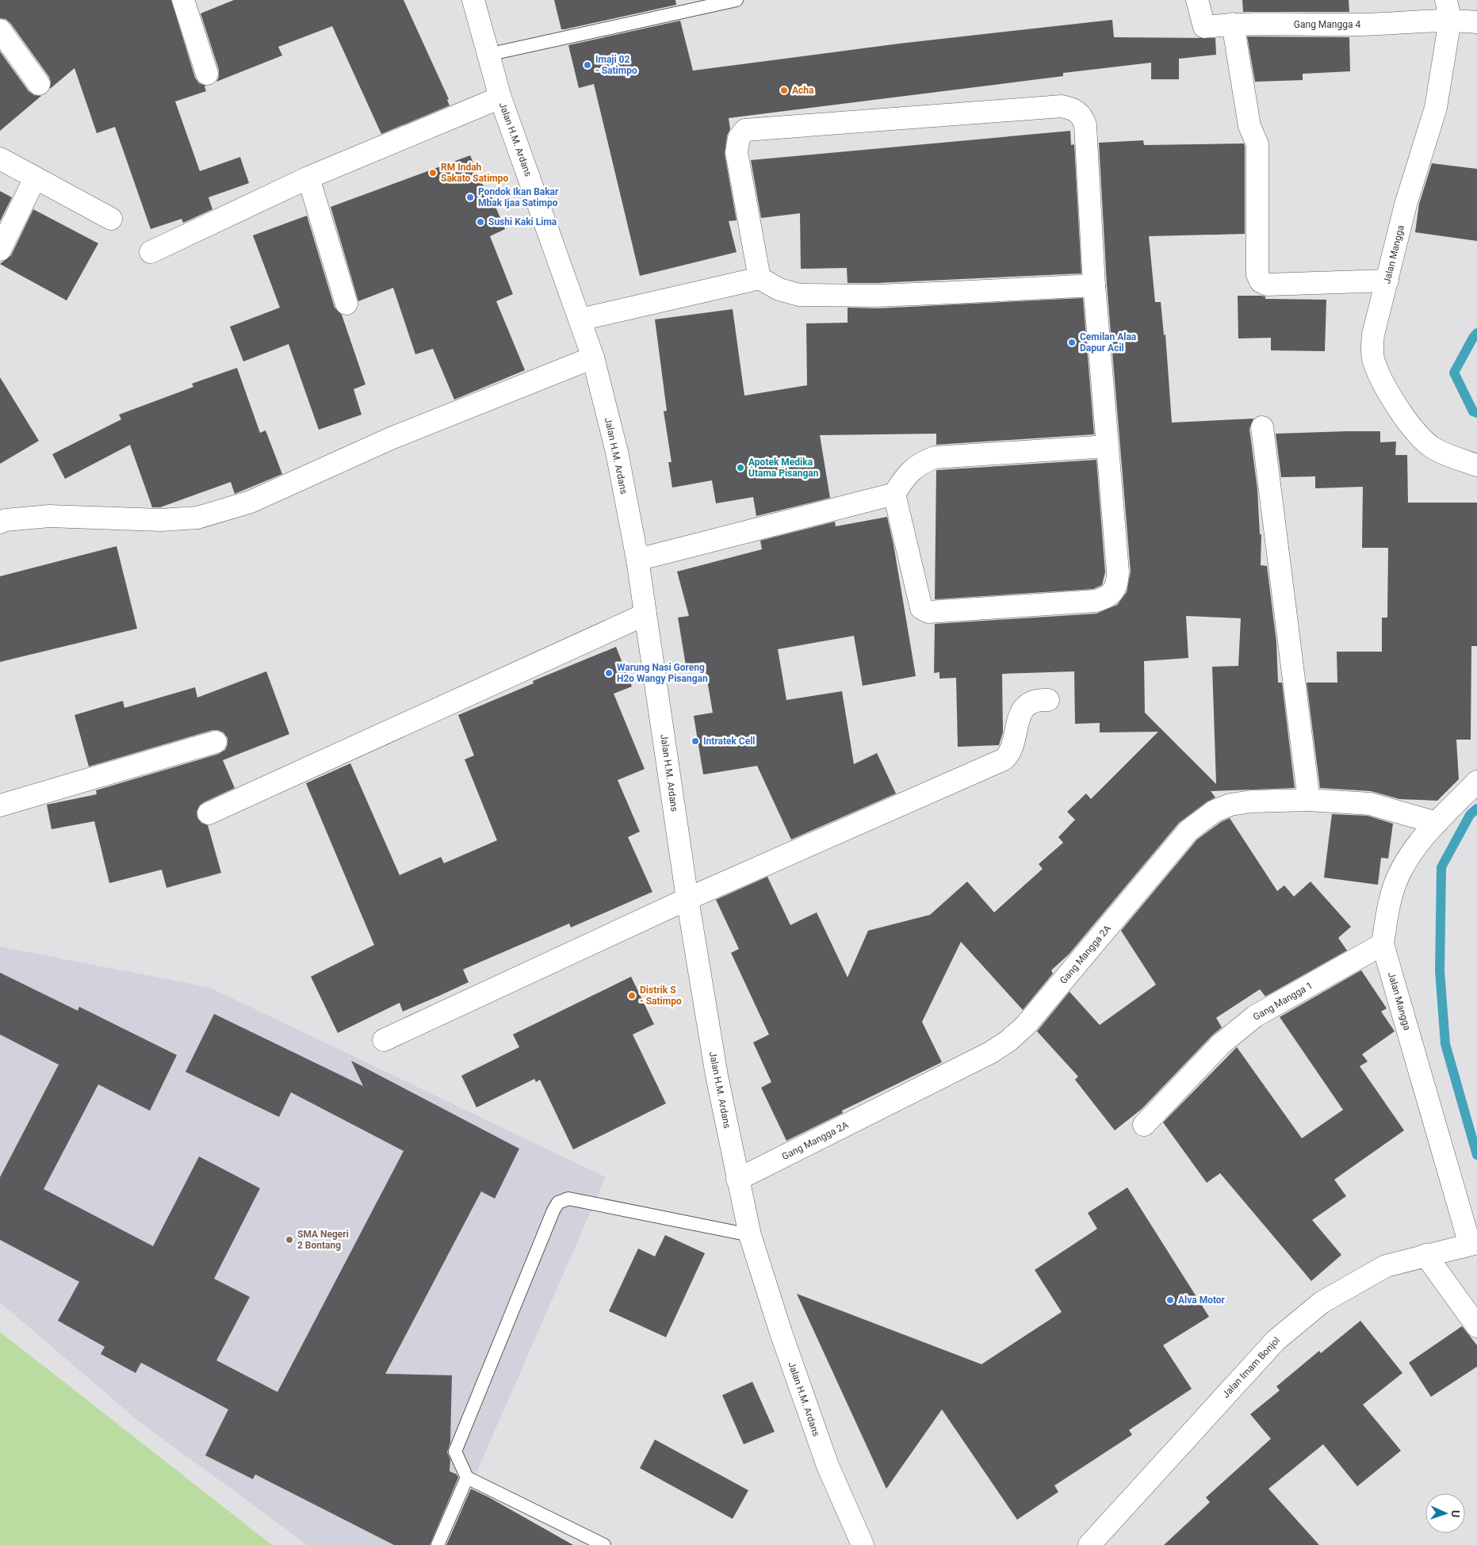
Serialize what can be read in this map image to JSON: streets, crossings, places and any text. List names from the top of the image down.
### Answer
{
  "streets": {
    "street": [
      "Gang Mangga 4",
      "Jalan H.M. Ardans",
      "Jalan Mangga",
      "Gang Mangga 2A",
      "Gang Mangga 1",
      "Jalan Imam Bonjol"
    ]
  },
  "crossings": [
    ["Gang Mangga 4", "Jalan Mangga"],
    ["Jalan H.M. Ardans", "Gang Mangga 2A"],
    ["Jalan Mangga", "Gang Mangga 2A"],
    ["Jalan Mangga", "Gang Mangga 1"],
    ["Jalan Mangga", "Jalan Imam Bonjol"]
  ],
  "places": [
    "Imaji 02 - Satimpo",
    "Acha",
    "RM Indah Sakato Satimpo",
    "Pondok Ikan Bakar Mbak Ijaa Satimpo",
    "Sushi Kaki Lima",
    "Cemilan Alaa Dapur Acil",
    "Apotek Medika Utama Pisangan",
    "Warung Nasi Goreng H2o Wangy Pisangan",
    "Intratek Cell",
    "Distrik S - Satimpo",
    "SMA Negeri 2 Bontang",
    "Alva Motor"
  ],
  "north": "right"
}
